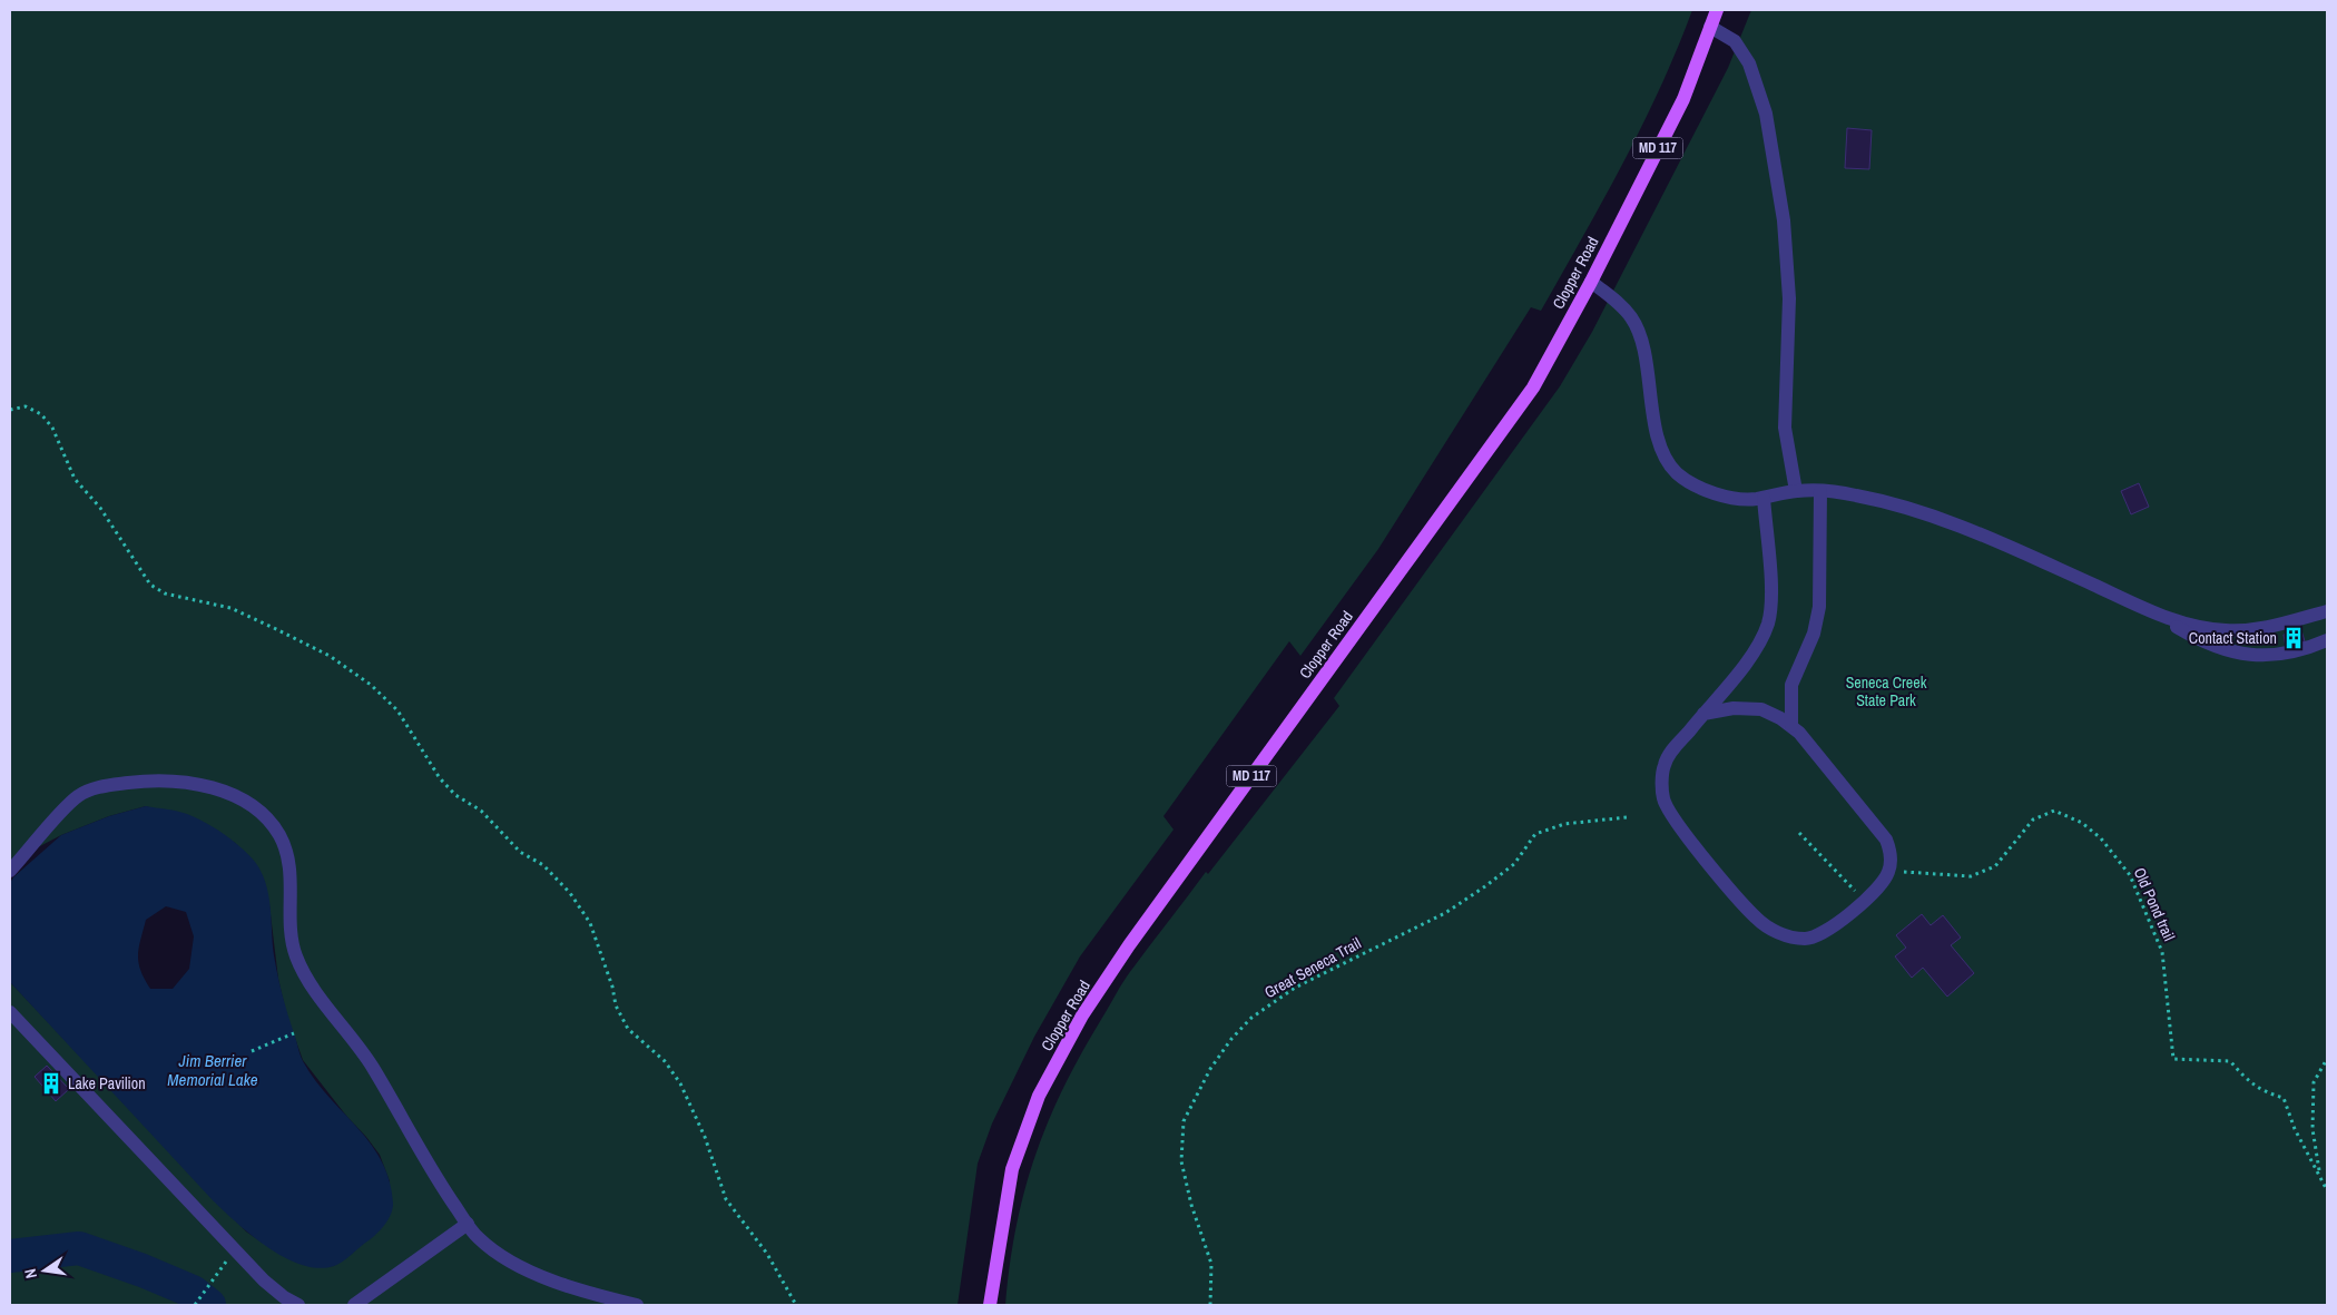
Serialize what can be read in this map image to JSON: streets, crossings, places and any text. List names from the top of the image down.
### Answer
{
  "streets": {
    "main road": ["MD 117", "Clopper Road"],
    "path": ["Old Pond trail", "Great Seneca Trail"]
  },
  "water": ["Jim Berrier Memorial Lake"],
  "parks": ["Seneca Creek State Park"],
  "places": {
    "building": ["Contact Station", "Lake Pavilion"]
  },
  "north": "left"
}
